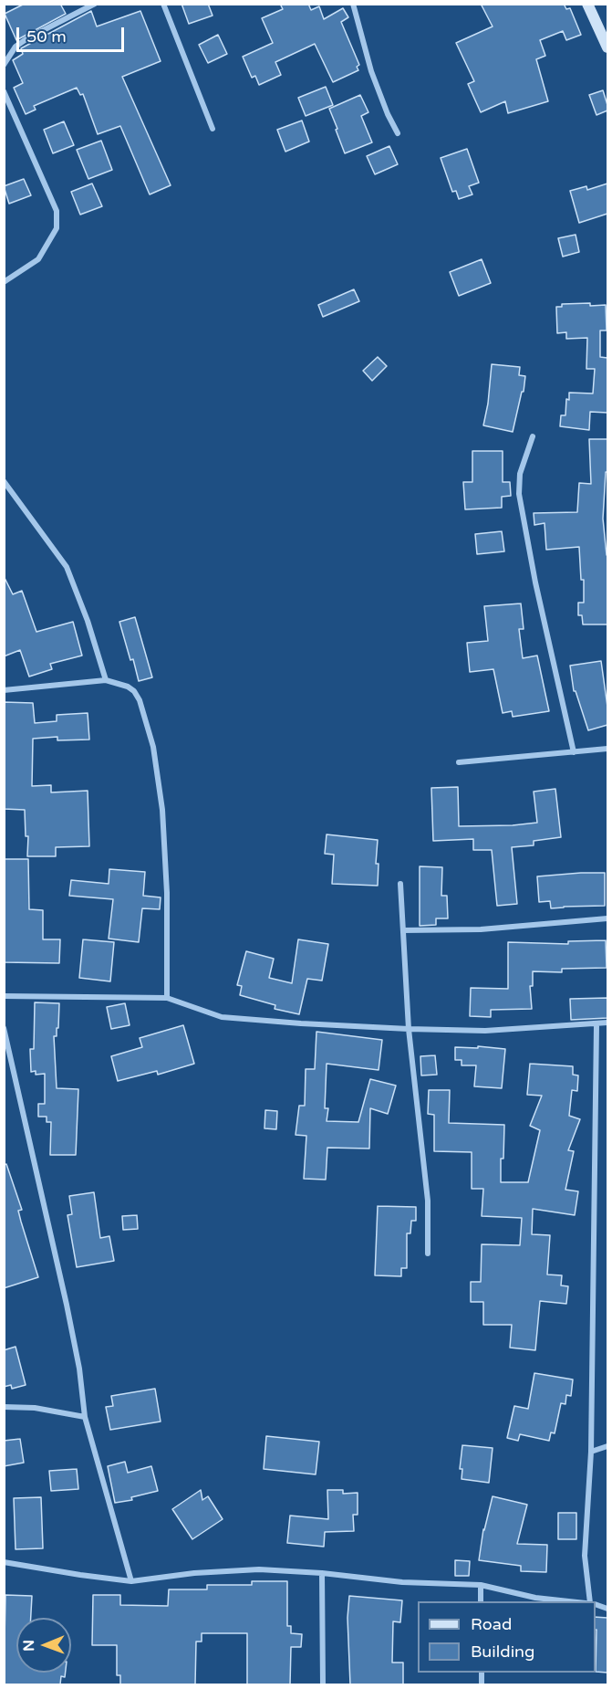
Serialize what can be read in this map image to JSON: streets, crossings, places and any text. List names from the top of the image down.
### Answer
{
  "legend": ["Road", "Building"],
  "scale_bar": "50 m",
  "north": "left"
}
